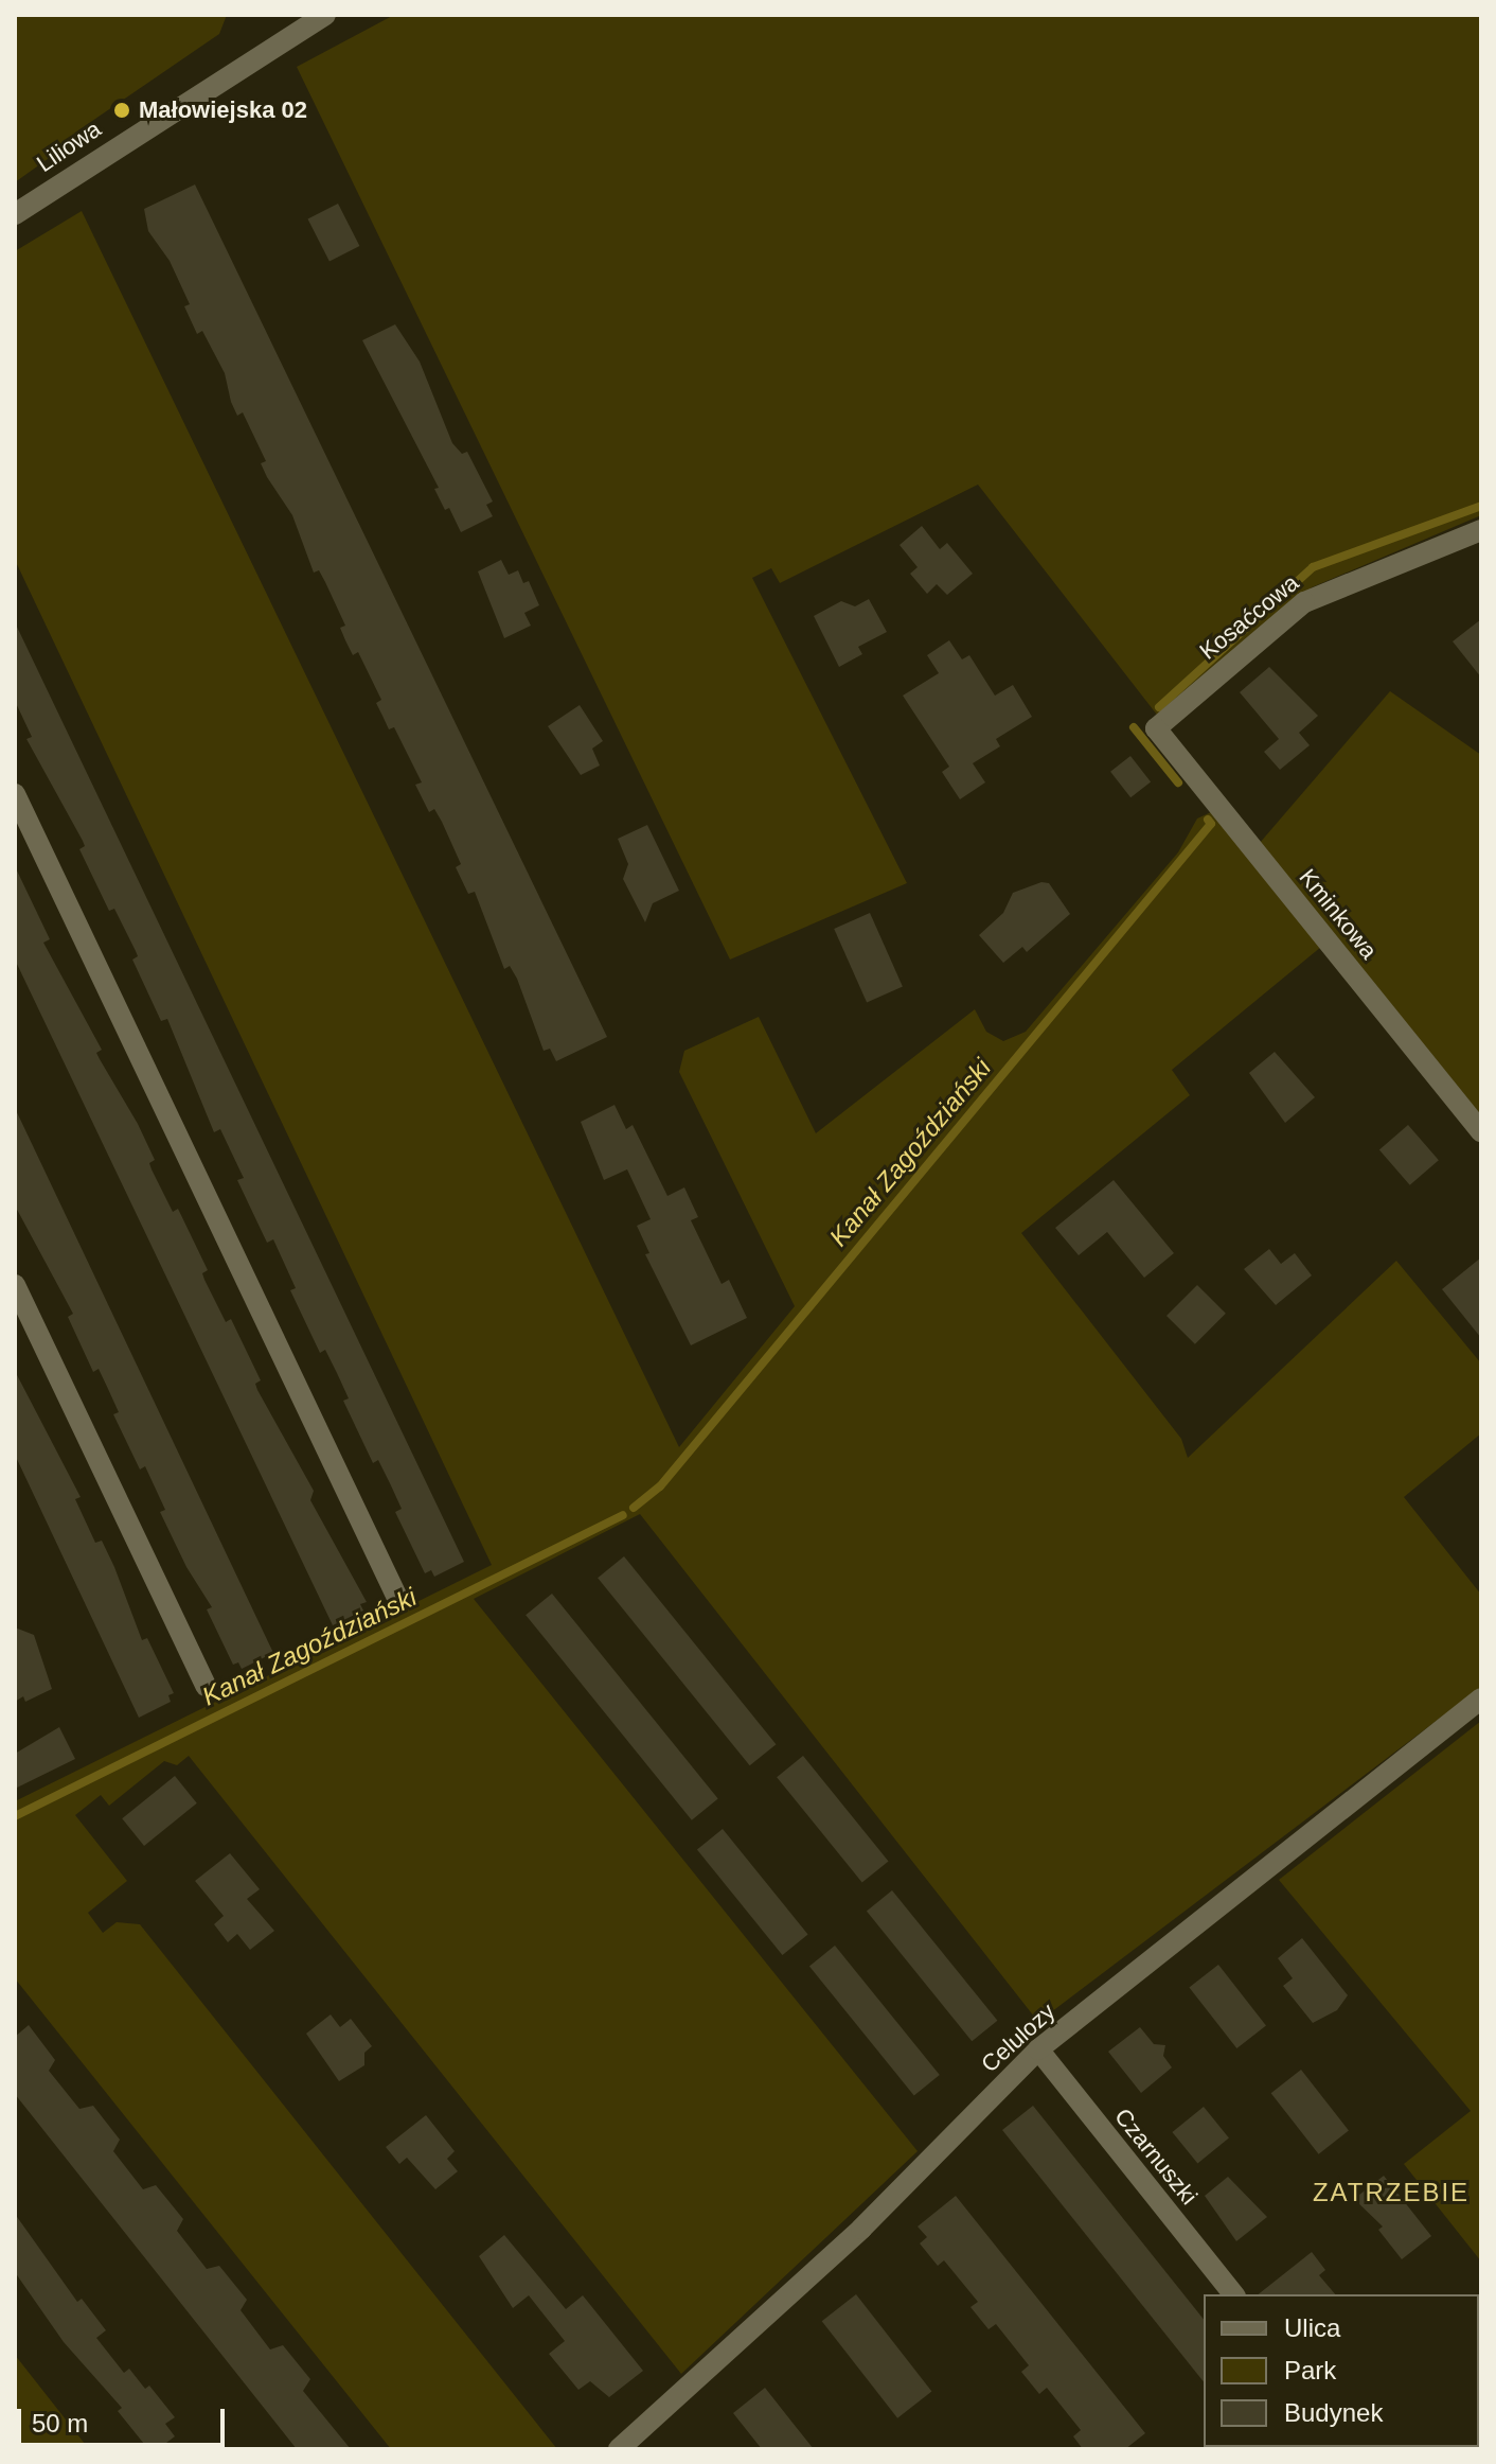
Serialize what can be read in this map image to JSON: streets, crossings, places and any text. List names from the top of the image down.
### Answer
{
  "streets": {
    "street": [
      "Liliowa",
      "Kosaćcowa",
      "Kminkowa",
      "Celulozy",
      "Czarnuszki"
    ]
  },
  "crossings": [
    ["Kosaćcowa", "Kminkowa"],
    ["Celulozy", "Czarnuszki"]
  ],
  "districts": ["ZATRZEBIE"],
  "water": ["Kanał Zagoździański"],
  "places": ["Małowiejska 02"],
  "legend": ["Ulica", "Park", "Budynek"],
  "scale_bar": "50 m"
}
